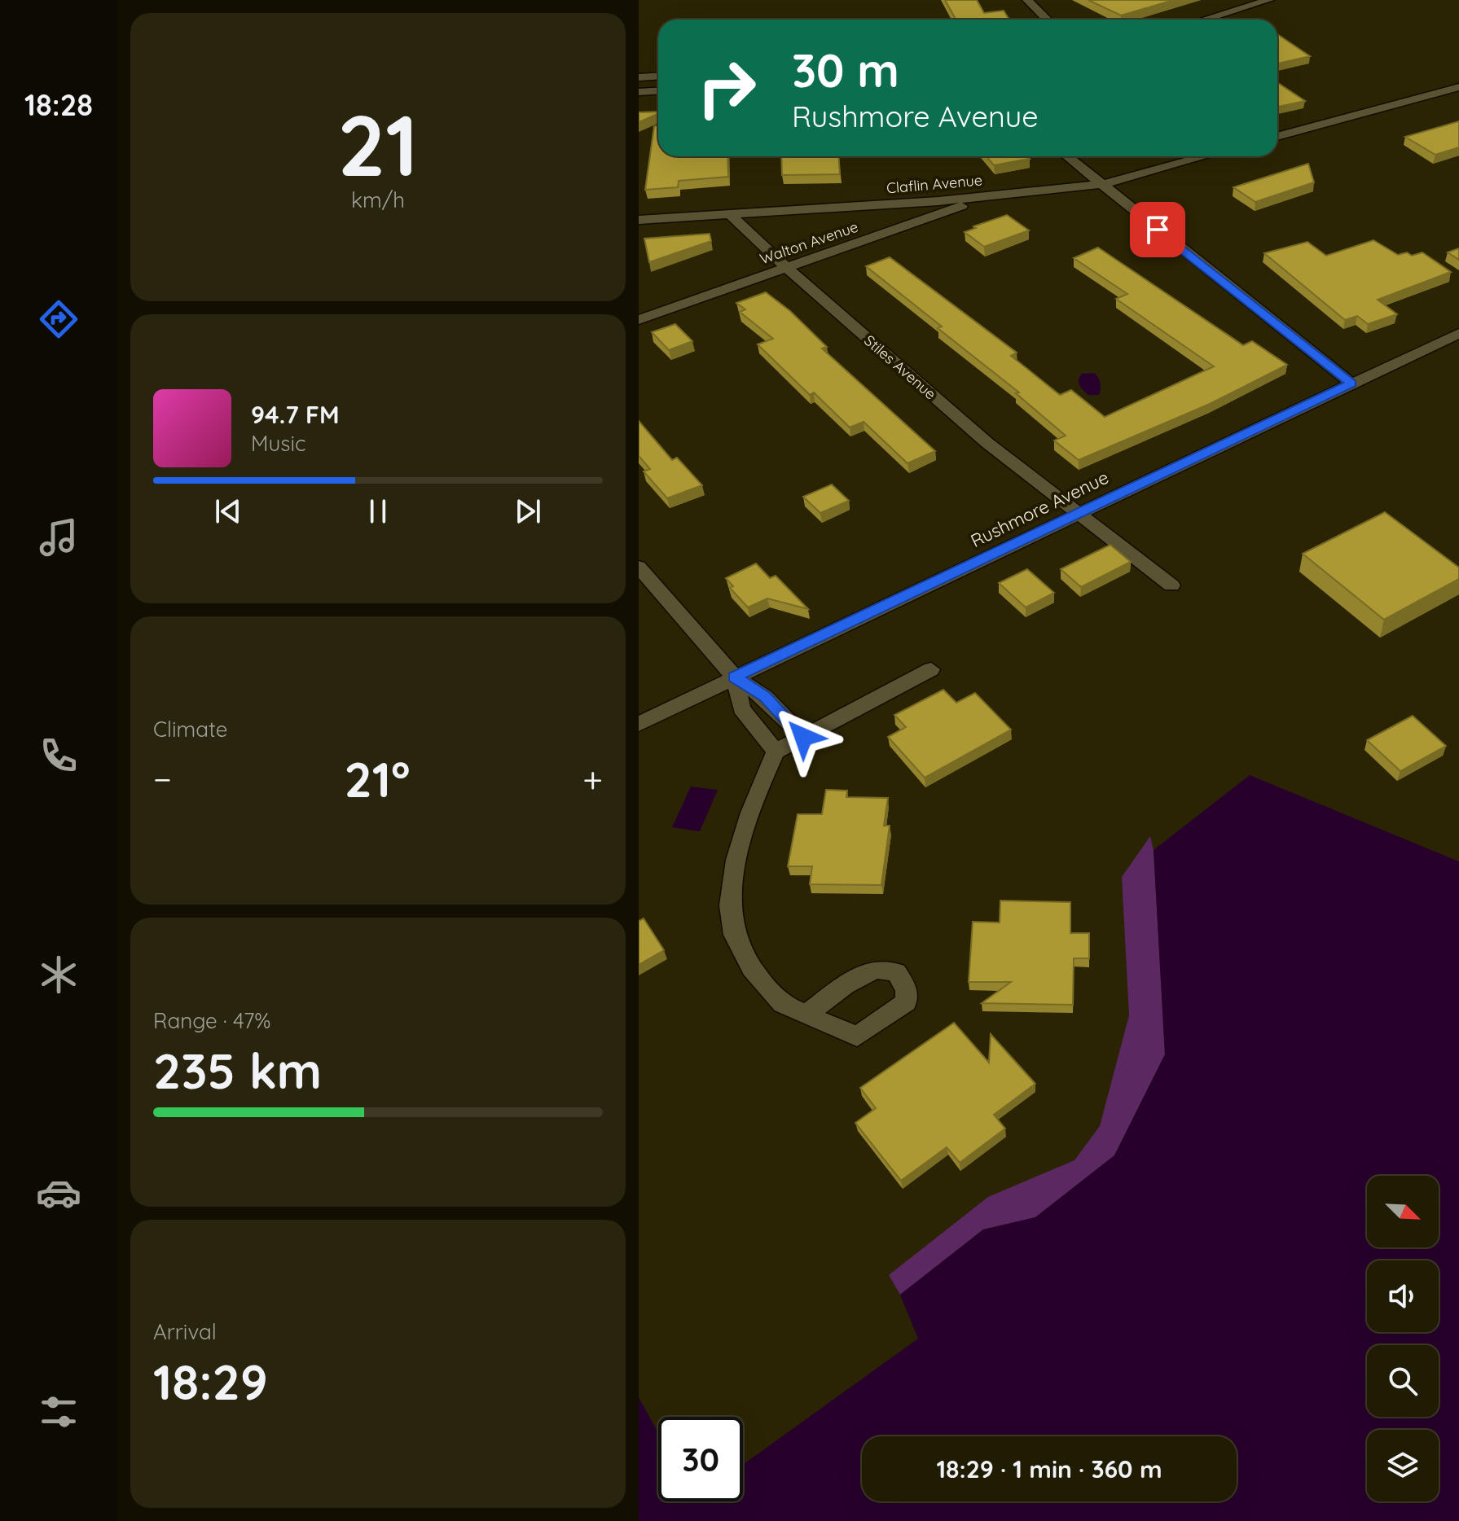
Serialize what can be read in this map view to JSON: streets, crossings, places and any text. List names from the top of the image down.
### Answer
{
  "streets": {
    "street": [
      "Claflin Avenue",
      "Walton Avenue",
      "Stiles Avenue",
      "Rushmore Avenue"
    ]
  },
  "crossings": [
    ["Claflin Avenue", "Walton Avenue"],
    ["Claflin Avenue", "Stiles Avenue"],
    ["Walton Avenue", "Stiles Avenue"],
    ["Stiles Avenue", "Rushmore Avenue"]
  ],
  "north": "bottom right",
  "page": {
    "tabs": "18:28",
    "tile": [
      ["21", "km/h"],
      "Climate",
      ["Range · 47%", "235 km"],
      ["Arrival", "18:29"]
    ],
    "turn": ["30 m", "Rushmore Avenue"],
    "song": ["94.7 FM", "Music"],
    "heat": ["−", "21°", "+"],
    "limit": "30",
    "trip": "18:29 · 1 min · 360 m"
  }
}
